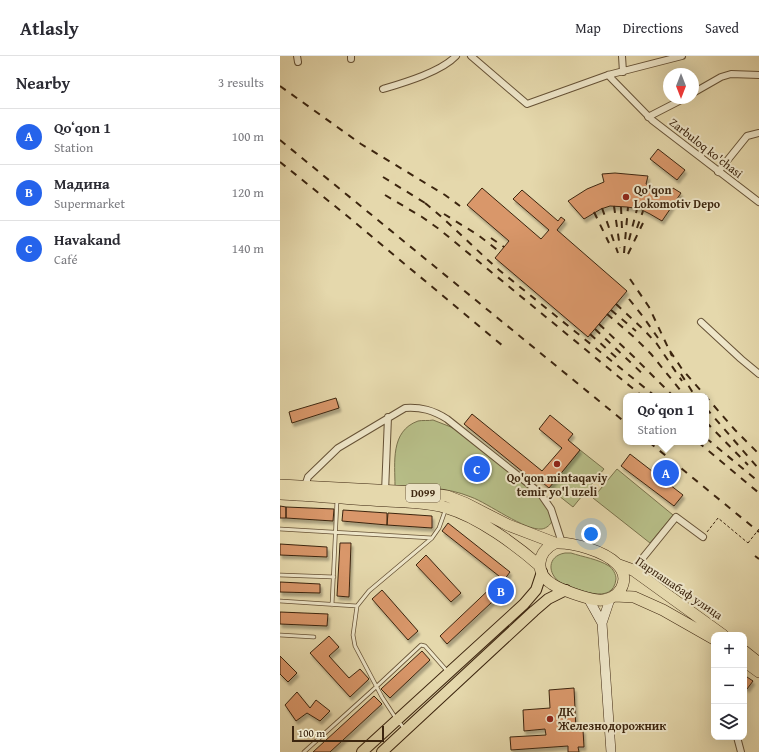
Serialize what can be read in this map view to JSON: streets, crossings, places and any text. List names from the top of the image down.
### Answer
{
  "streets": {
    "highway": ["D099", "Парпашабаф улица"],
    "street": ["Zarbuloq ko'chasi"]
  },
  "crossings": [
    ["D099", "Парпашабаф улица"]
  ],
  "places": ["Qo'qon Lokomotiv Depo", "Qo'qon mintaqaviy temir yo'l uzeli", "ДК Железнодорожник"],
  "scale_bar": "100 m",
  "north": "bottom",
  "page": {
    "header": "Atlasly",
    "nav": ["Map", "Directions", "Saved"],
    "heading": ["Nearby", "3 results"],
    "list": [
      {
        "mark": "A",
        "name": "Qoʻqon 1",
        "note": "Station",
        "value": "100 m"
      },
      {
        "mark": "B",
        "name": "Мадина",
        "note": "Supermarket",
        "value": "120 m"
      },
      {
        "mark": "C",
        "name": "Havakand",
        "note": "Café",
        "value": "140 m"
      }
    ],
    "popup": ["Qoʻqon 1", "Station"],
    "pins": ["C", "A", "B"],
    "map_buttons": ["+", "−"],
    "scale": "100 m"
  }
}
